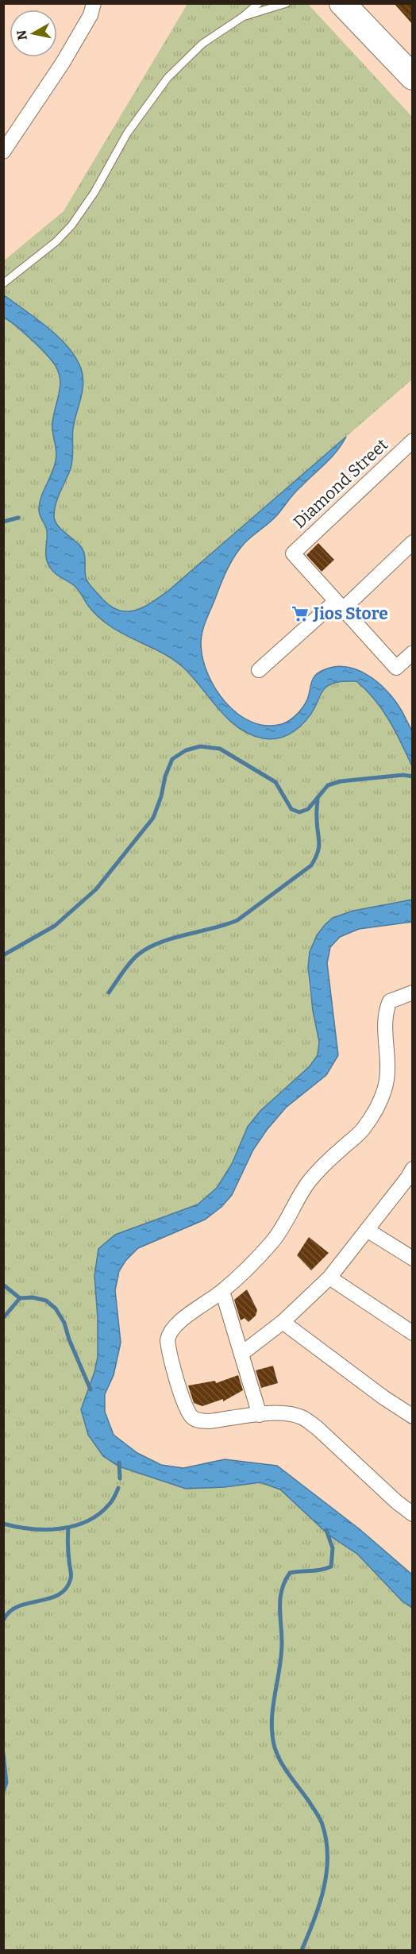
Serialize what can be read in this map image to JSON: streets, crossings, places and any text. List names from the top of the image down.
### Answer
{
  "streets": {
    "street": ["Diamond Street"]
  },
  "places": {
    "supermarket": ["Jios Store"]
  },
  "north": "left"
}
